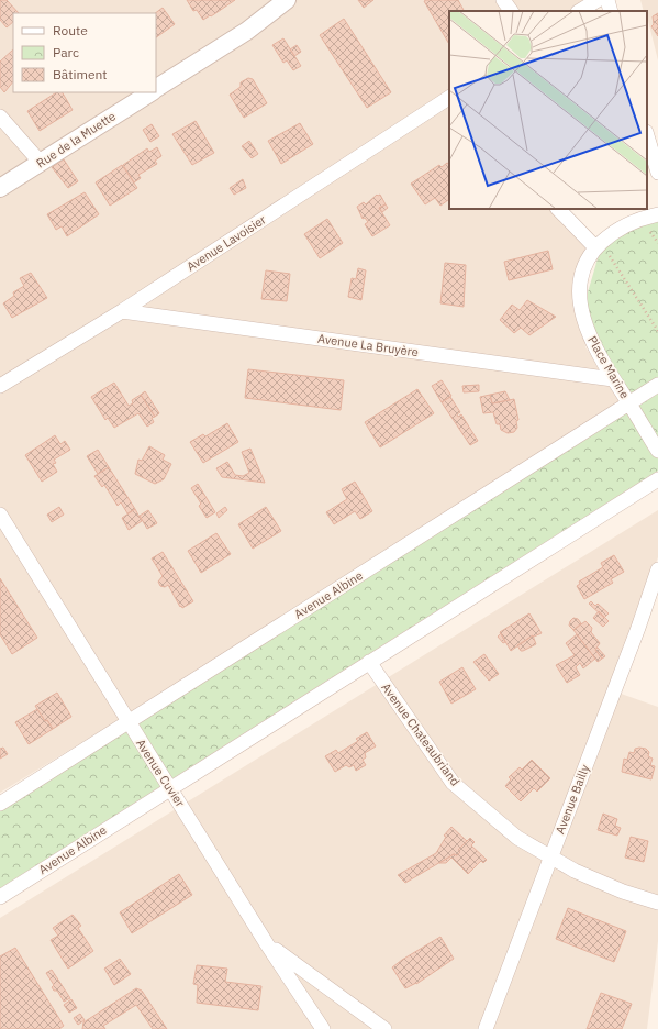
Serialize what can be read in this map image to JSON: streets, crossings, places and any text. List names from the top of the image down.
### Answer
{
  "streets": {
    "street": [
      "Rue de la Muette",
      "Avenue Lavoisier",
      "Avenue La Bruyère",
      "Place Marine",
      "Avenue Albine",
      "Avenue Chateaubriand",
      "Avenue Cuvier",
      "Avenue Bailly"
    ]
  },
  "crossings": [
    ["Avenue Lavoisier", "Avenue La Bruyère"],
    ["Avenue La Bruyère", "Place Marine"],
    ["Place Marine", "Avenue Albine"],
    ["Avenue Albine", "Avenue Chateaubriand"],
    ["Avenue Albine", "Avenue Cuvier"],
    ["Avenue Chateaubriand", "Avenue Bailly"]
  ],
  "legend": ["Route", "Parc", "Bâtiment"]
}
